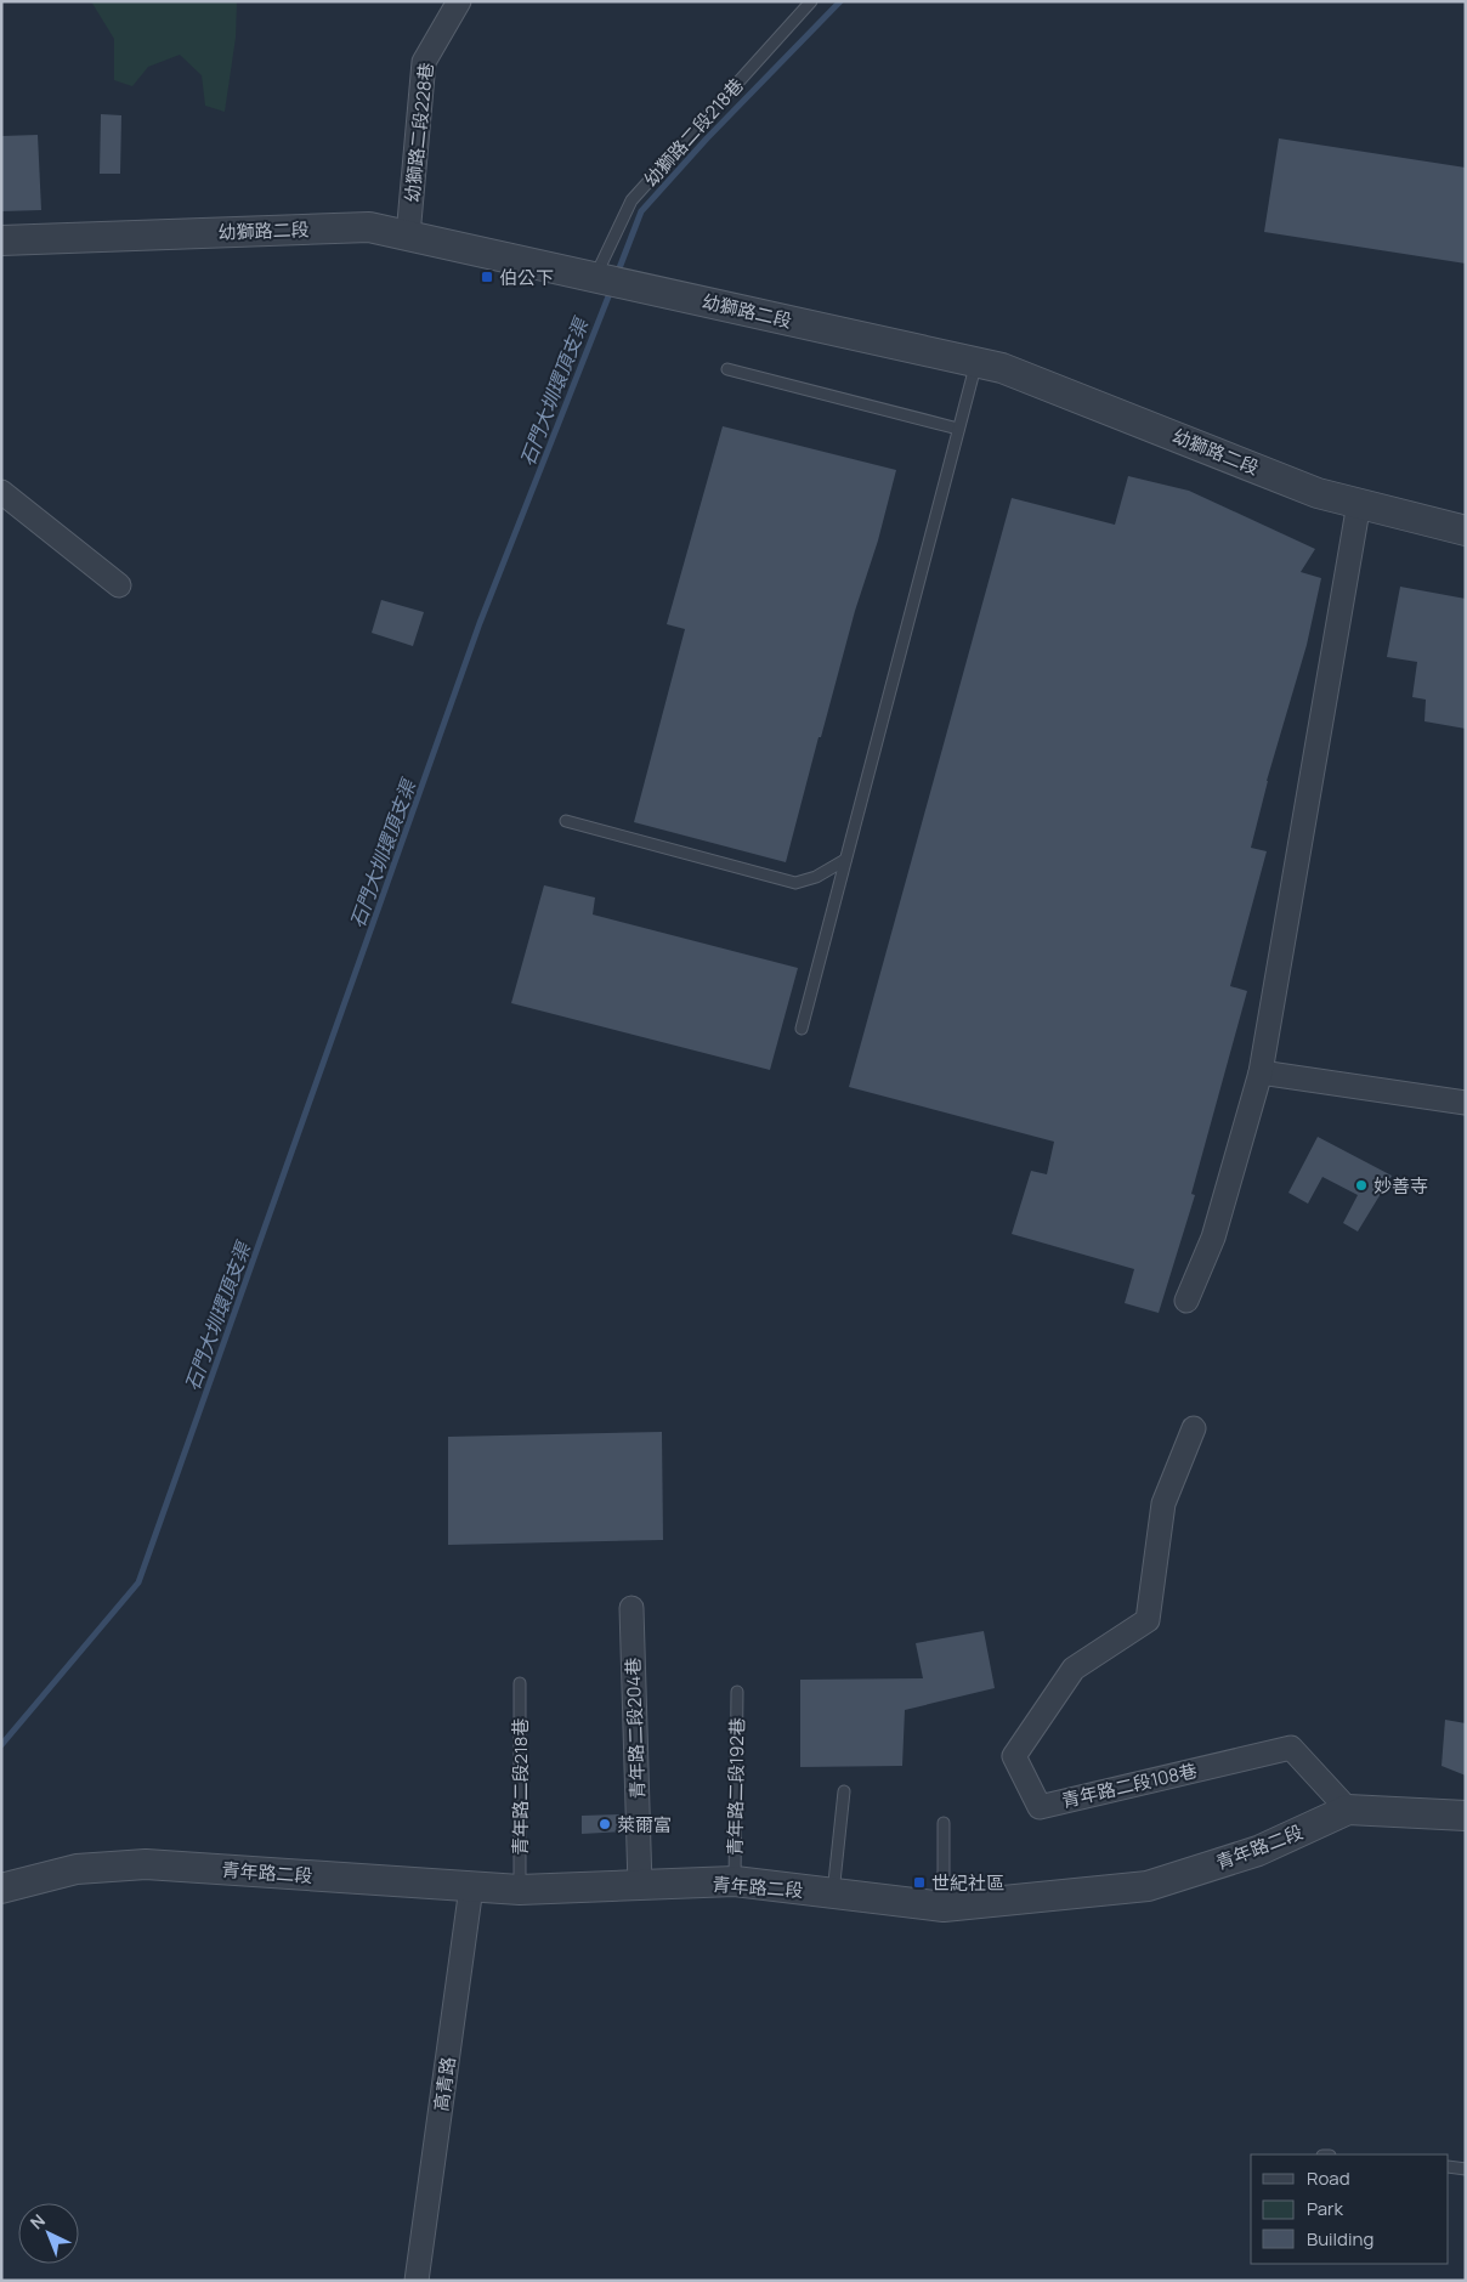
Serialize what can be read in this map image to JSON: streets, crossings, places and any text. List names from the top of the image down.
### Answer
{
  "streets": {
    "street": [
      "幼獅路二段228巷",
      "幼獅路二段",
      "青年路二段204巷",
      "青年路二段108巷",
      "青年路二段",
      "高青路"
    ],
    "lane": ["幼獅路二段218巷", "青年路二段218巷", "青年路二段192巷"]
  },
  "crossings": [
    ["幼獅路二段228巷", "幼獅路二段"],
    ["幼獅路二段218巷", "幼獅路二段"],
    ["青年路二段204巷", "青年路二段"],
    ["青年路二段108巷", "青年路二段"],
    ["青年路二段218巷", "青年路二段"],
    ["青年路二段192巷", "青年路二段"],
    ["青年路二段", "高青路"]
  ],
  "water": ["石門大圳環頂支渠"],
  "places": {
    "transit": ["伯公下", "世紀社區"],
    "other": ["妙善寺", "萊爾富"]
  },
  "legend": ["Road", "Park", "Building"],
  "north": "top left"
}
